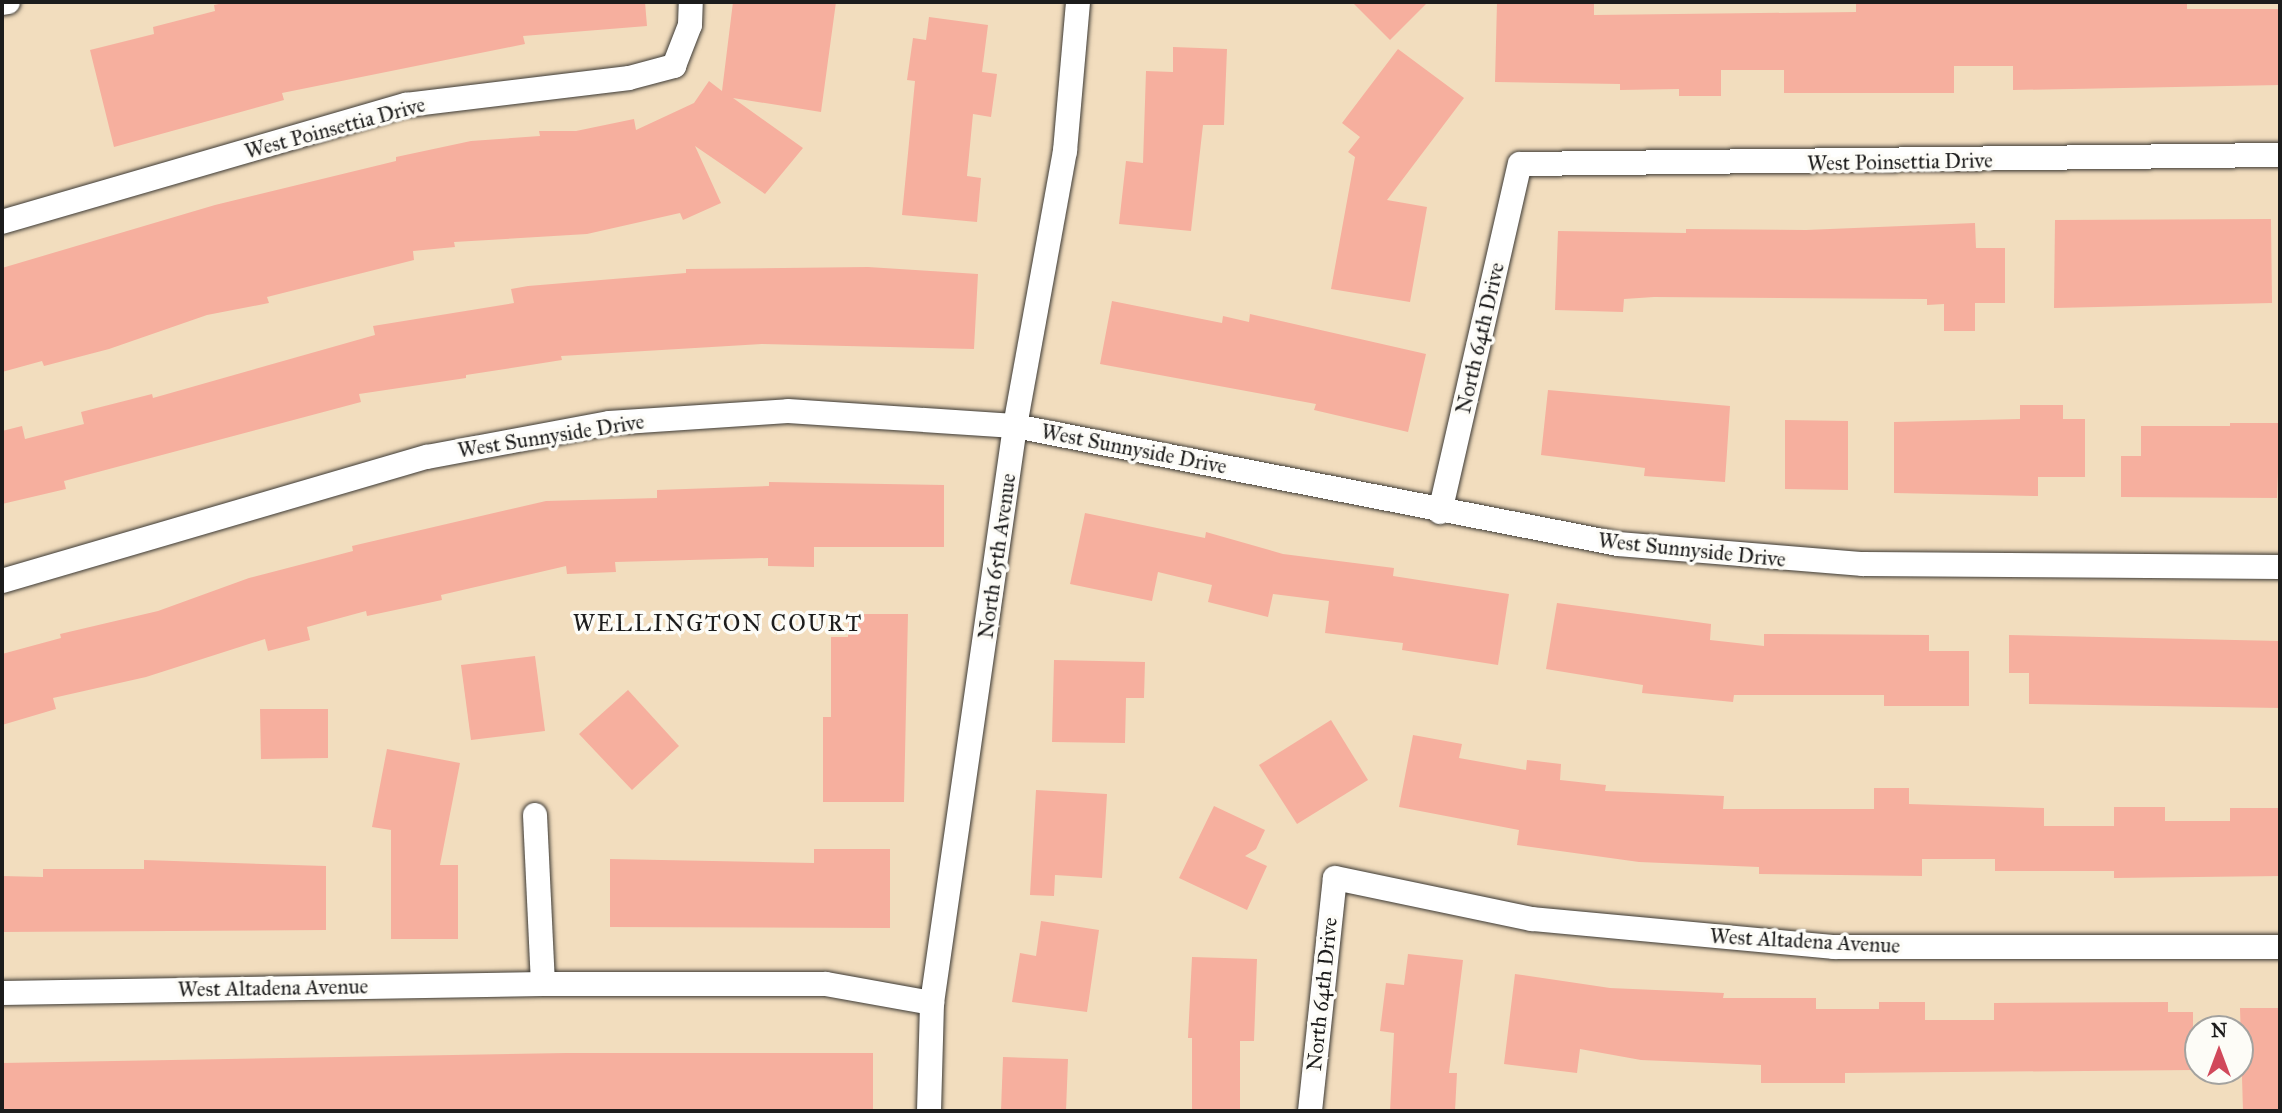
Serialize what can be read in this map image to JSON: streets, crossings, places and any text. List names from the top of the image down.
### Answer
{
  "streets": {
    "street": [
      "West Poinsettia Drive",
      "North 64th Drive",
      "West Sunnyside Drive",
      "North 65th Avenue",
      "West Altadena Avenue"
    ]
  },
  "crossings": [
    ["West Poinsettia Drive", "North 64th Drive"],
    ["North 64th Drive", "West Sunnyside Drive"],
    ["North 64th Drive", "West Altadena Avenue"],
    ["West Sunnyside Drive", "North 65th Avenue"],
    ["North 65th Avenue", "West Altadena Avenue"]
  ],
  "districts": ["WELLINGTON COURT"],
  "north": "top"
}
